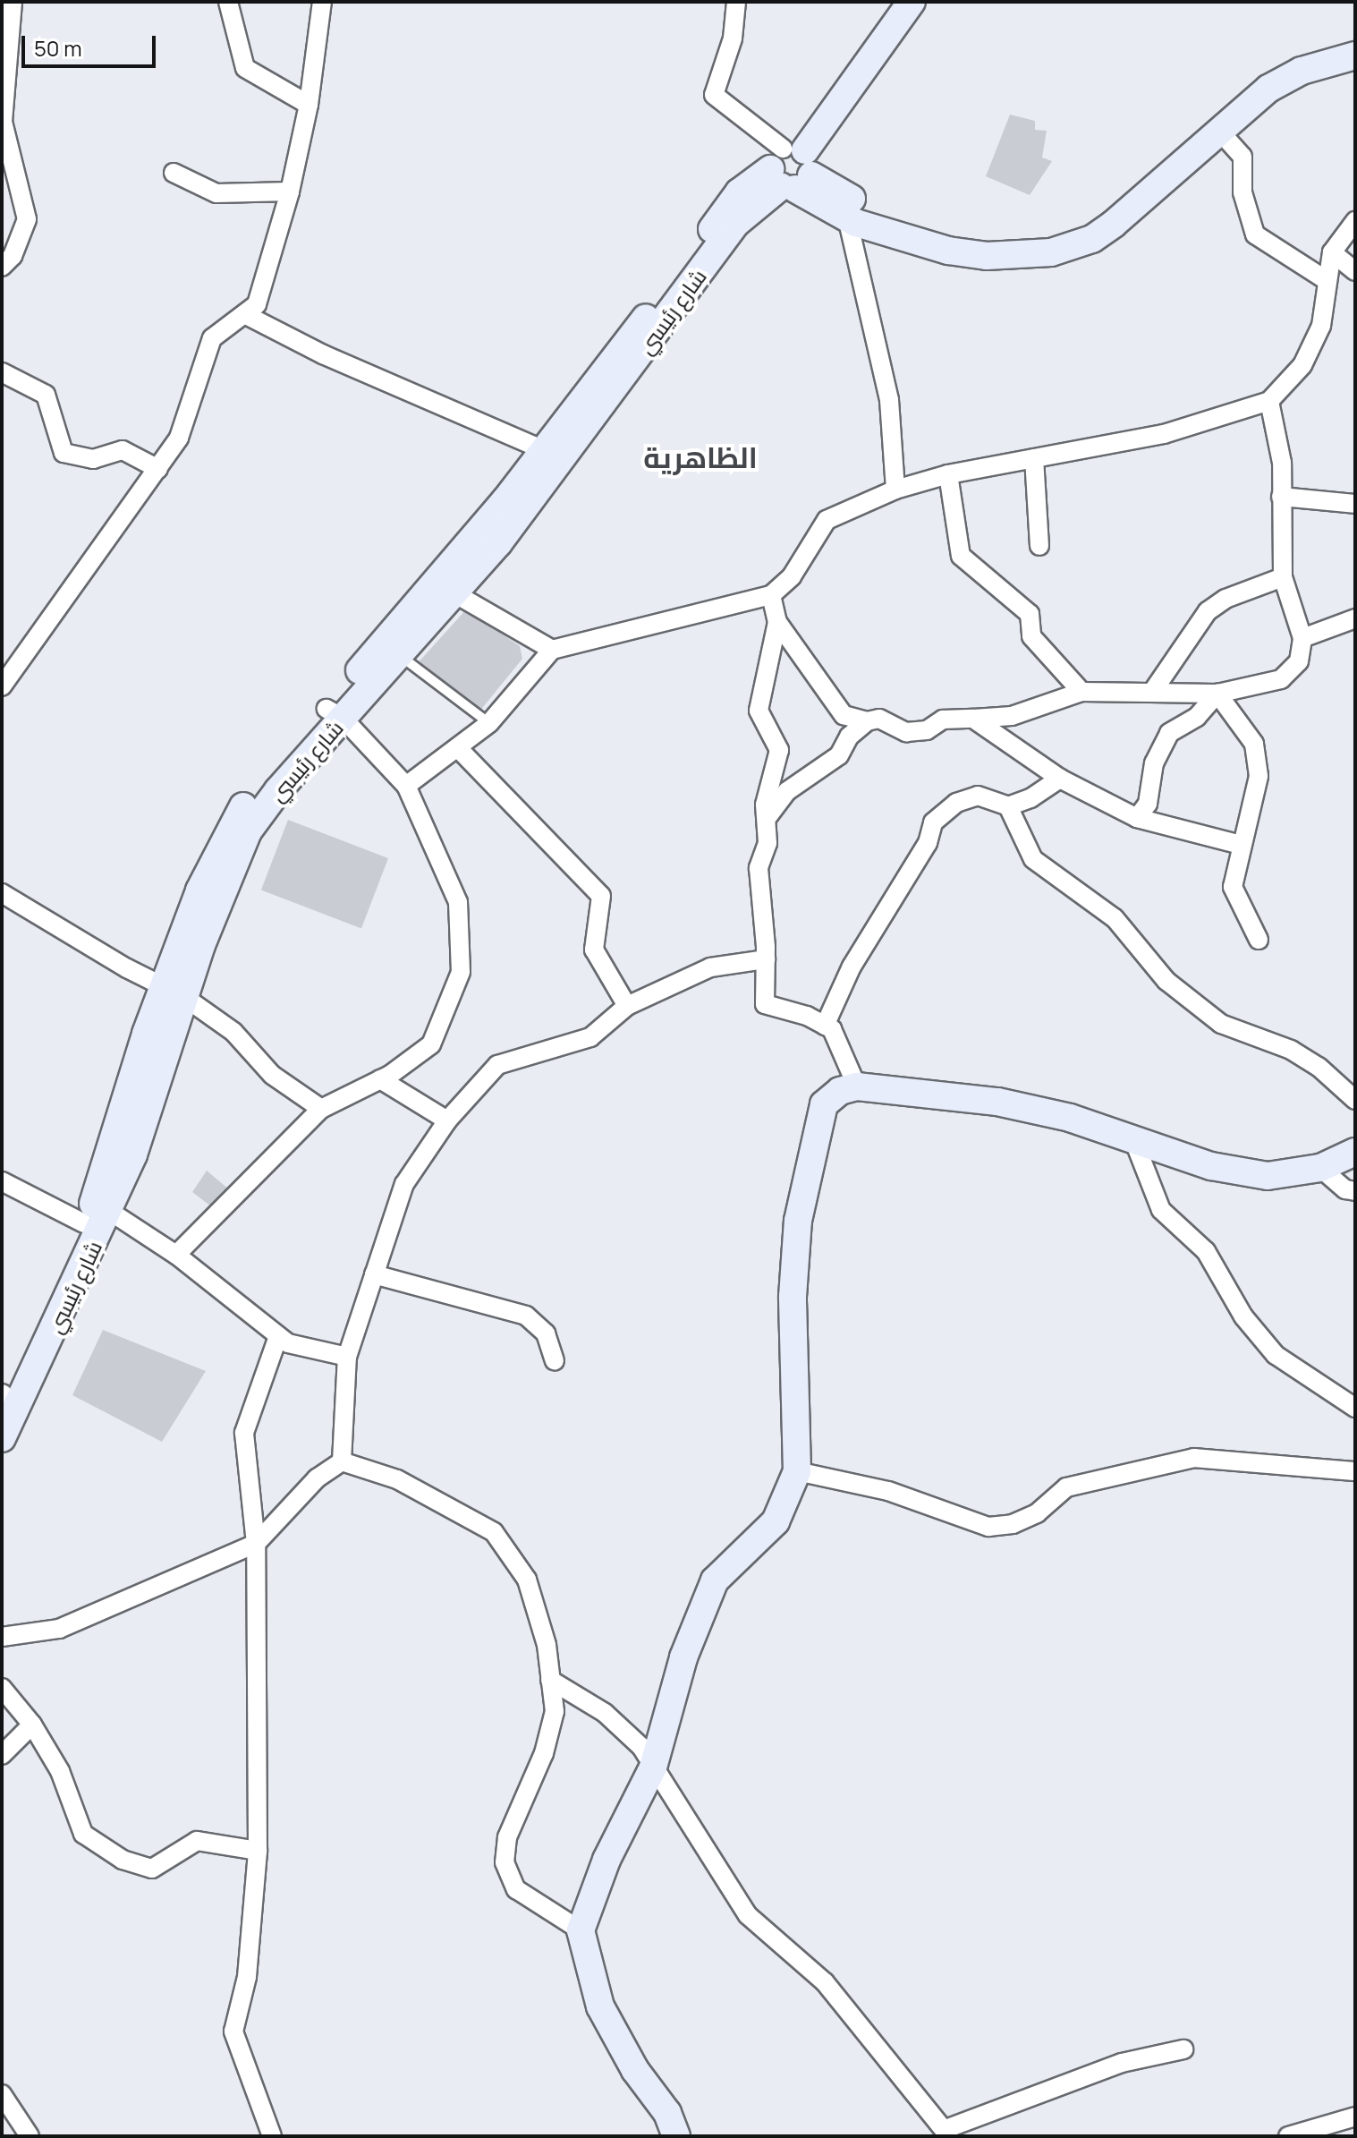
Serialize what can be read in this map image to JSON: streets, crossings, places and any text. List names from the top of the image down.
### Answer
{
  "streets": {
    "main road": ["شارع رئيسي"]
  },
  "districts": ["الظاهرية"],
  "scale_bar": "50 m"
}
